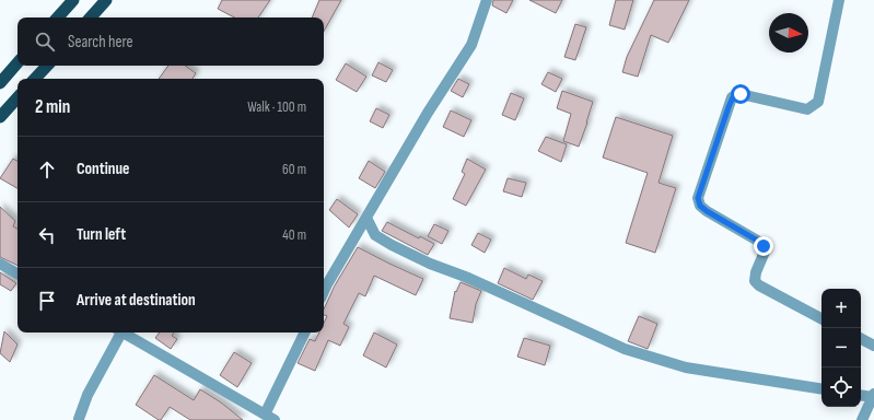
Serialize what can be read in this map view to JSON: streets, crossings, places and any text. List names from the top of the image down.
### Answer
{
  "north": "right",
  "page": {
    "search": "Search here",
    "heading": ["2 min", "Walk · 100 m"],
    "list": [
      ["Continue", "60 m"],
      ["Turn left", "40 m"],
      "Arrive at destination"
    ],
    "map_buttons": ["+", "−"]
  }
}
